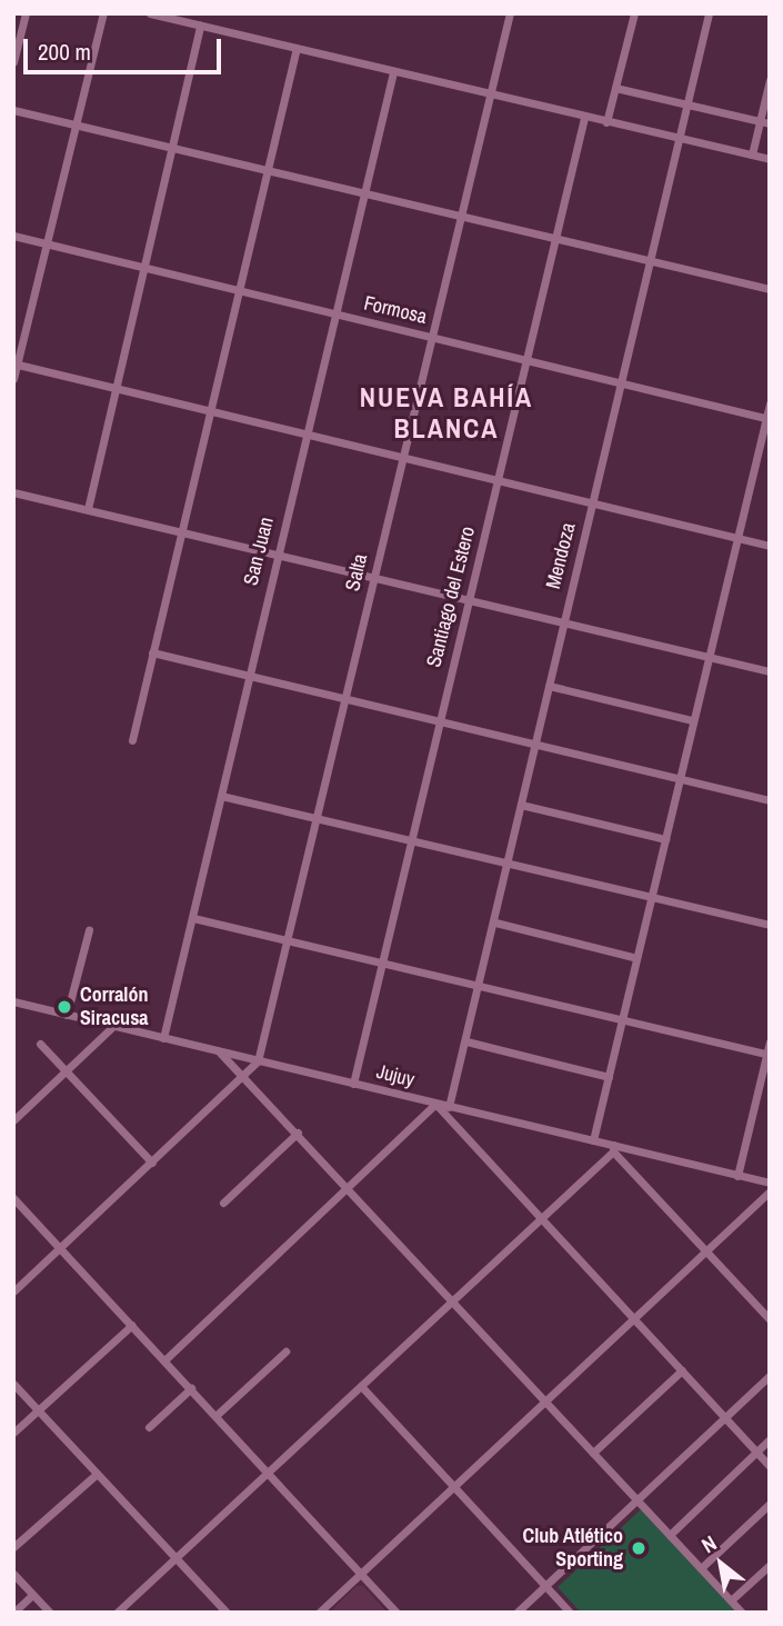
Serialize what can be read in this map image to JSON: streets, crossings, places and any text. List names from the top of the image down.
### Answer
{
  "streets": {
    "street": [
      "Formosa",
      "San Juan",
      "Mendoza",
      "Salta",
      "Santiago del Estero",
      "Jujuy"
    ]
  },
  "crossings": [
    ["Formosa", "San Juan"],
    ["Formosa", "Mendoza"],
    ["Formosa", "Salta"],
    ["Formosa", "Santiago del Estero"],
    ["San Juan", "Jujuy"],
    ["Mendoza", "Jujuy"],
    ["Salta", "Jujuy"],
    ["Santiago del Estero", "Jujuy"]
  ],
  "districts": ["NUEVA BAHÍA BLANCA"],
  "places": ["Corralón Siracusa", "Club Atlético Sporting"],
  "scale_bar": "200 m",
  "north": "top left"
}
